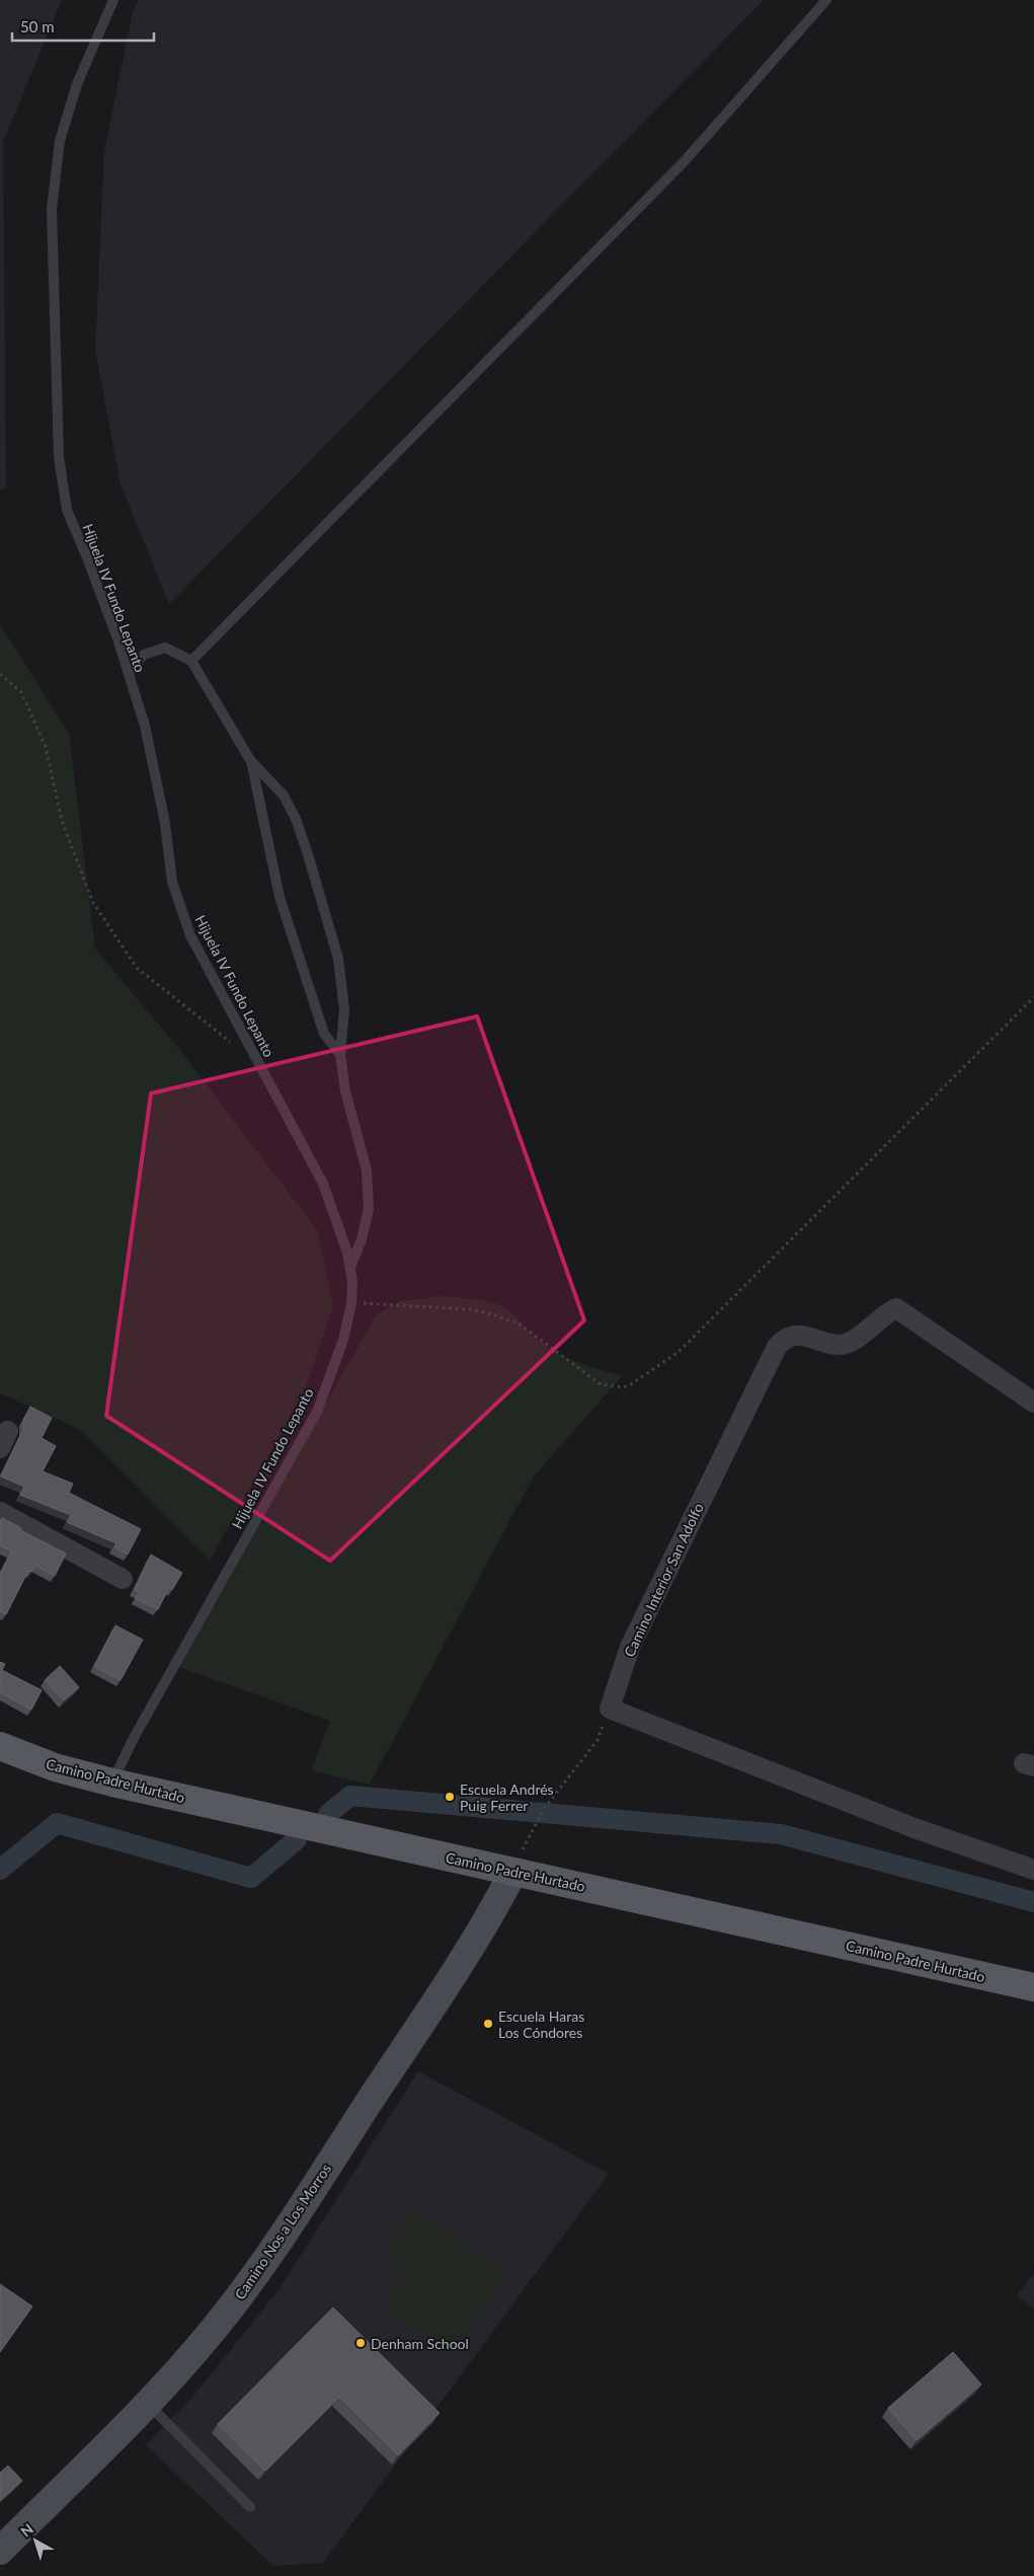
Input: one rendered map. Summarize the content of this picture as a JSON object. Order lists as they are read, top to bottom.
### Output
{
  "streets": {
    "main road": ["Camino Padre Hurtado", "Camino Nos a Los Morros"],
    "street": ["Camino Interior San Adolfo"],
    "lane": ["Hijuela IV Fundo Lepanto"]
  },
  "crossings": [
    ["Hijuela IV Fundo Lepanto", "Camino Padre Hurtado"],
    ["Camino Padre Hurtado", "Camino Nos a Los Morros"]
  ],
  "places": ["Escuela Andrés Puig Ferrer", "Escuela Haras Los Cóndores", "Denham School"],
  "scale_bar": "50 m",
  "north": "top left"
}
